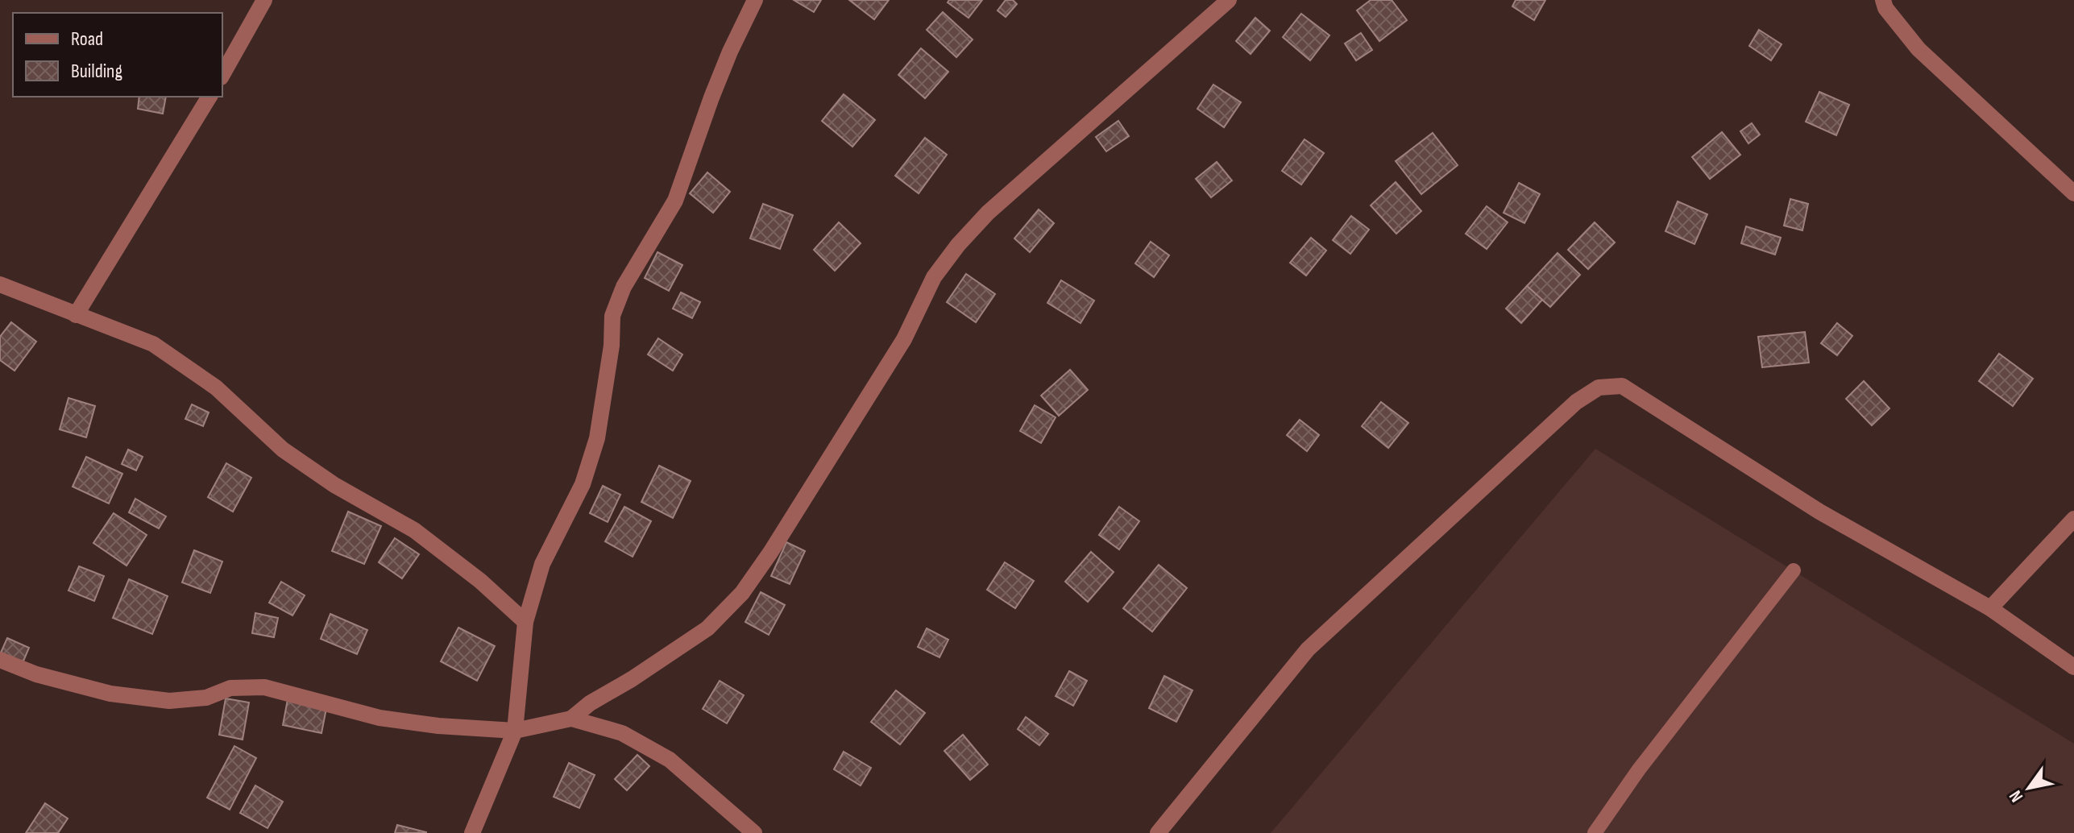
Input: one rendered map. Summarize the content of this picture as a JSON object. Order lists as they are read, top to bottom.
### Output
{
  "legend": ["Road", "Building"],
  "north": "bottom left"
}
